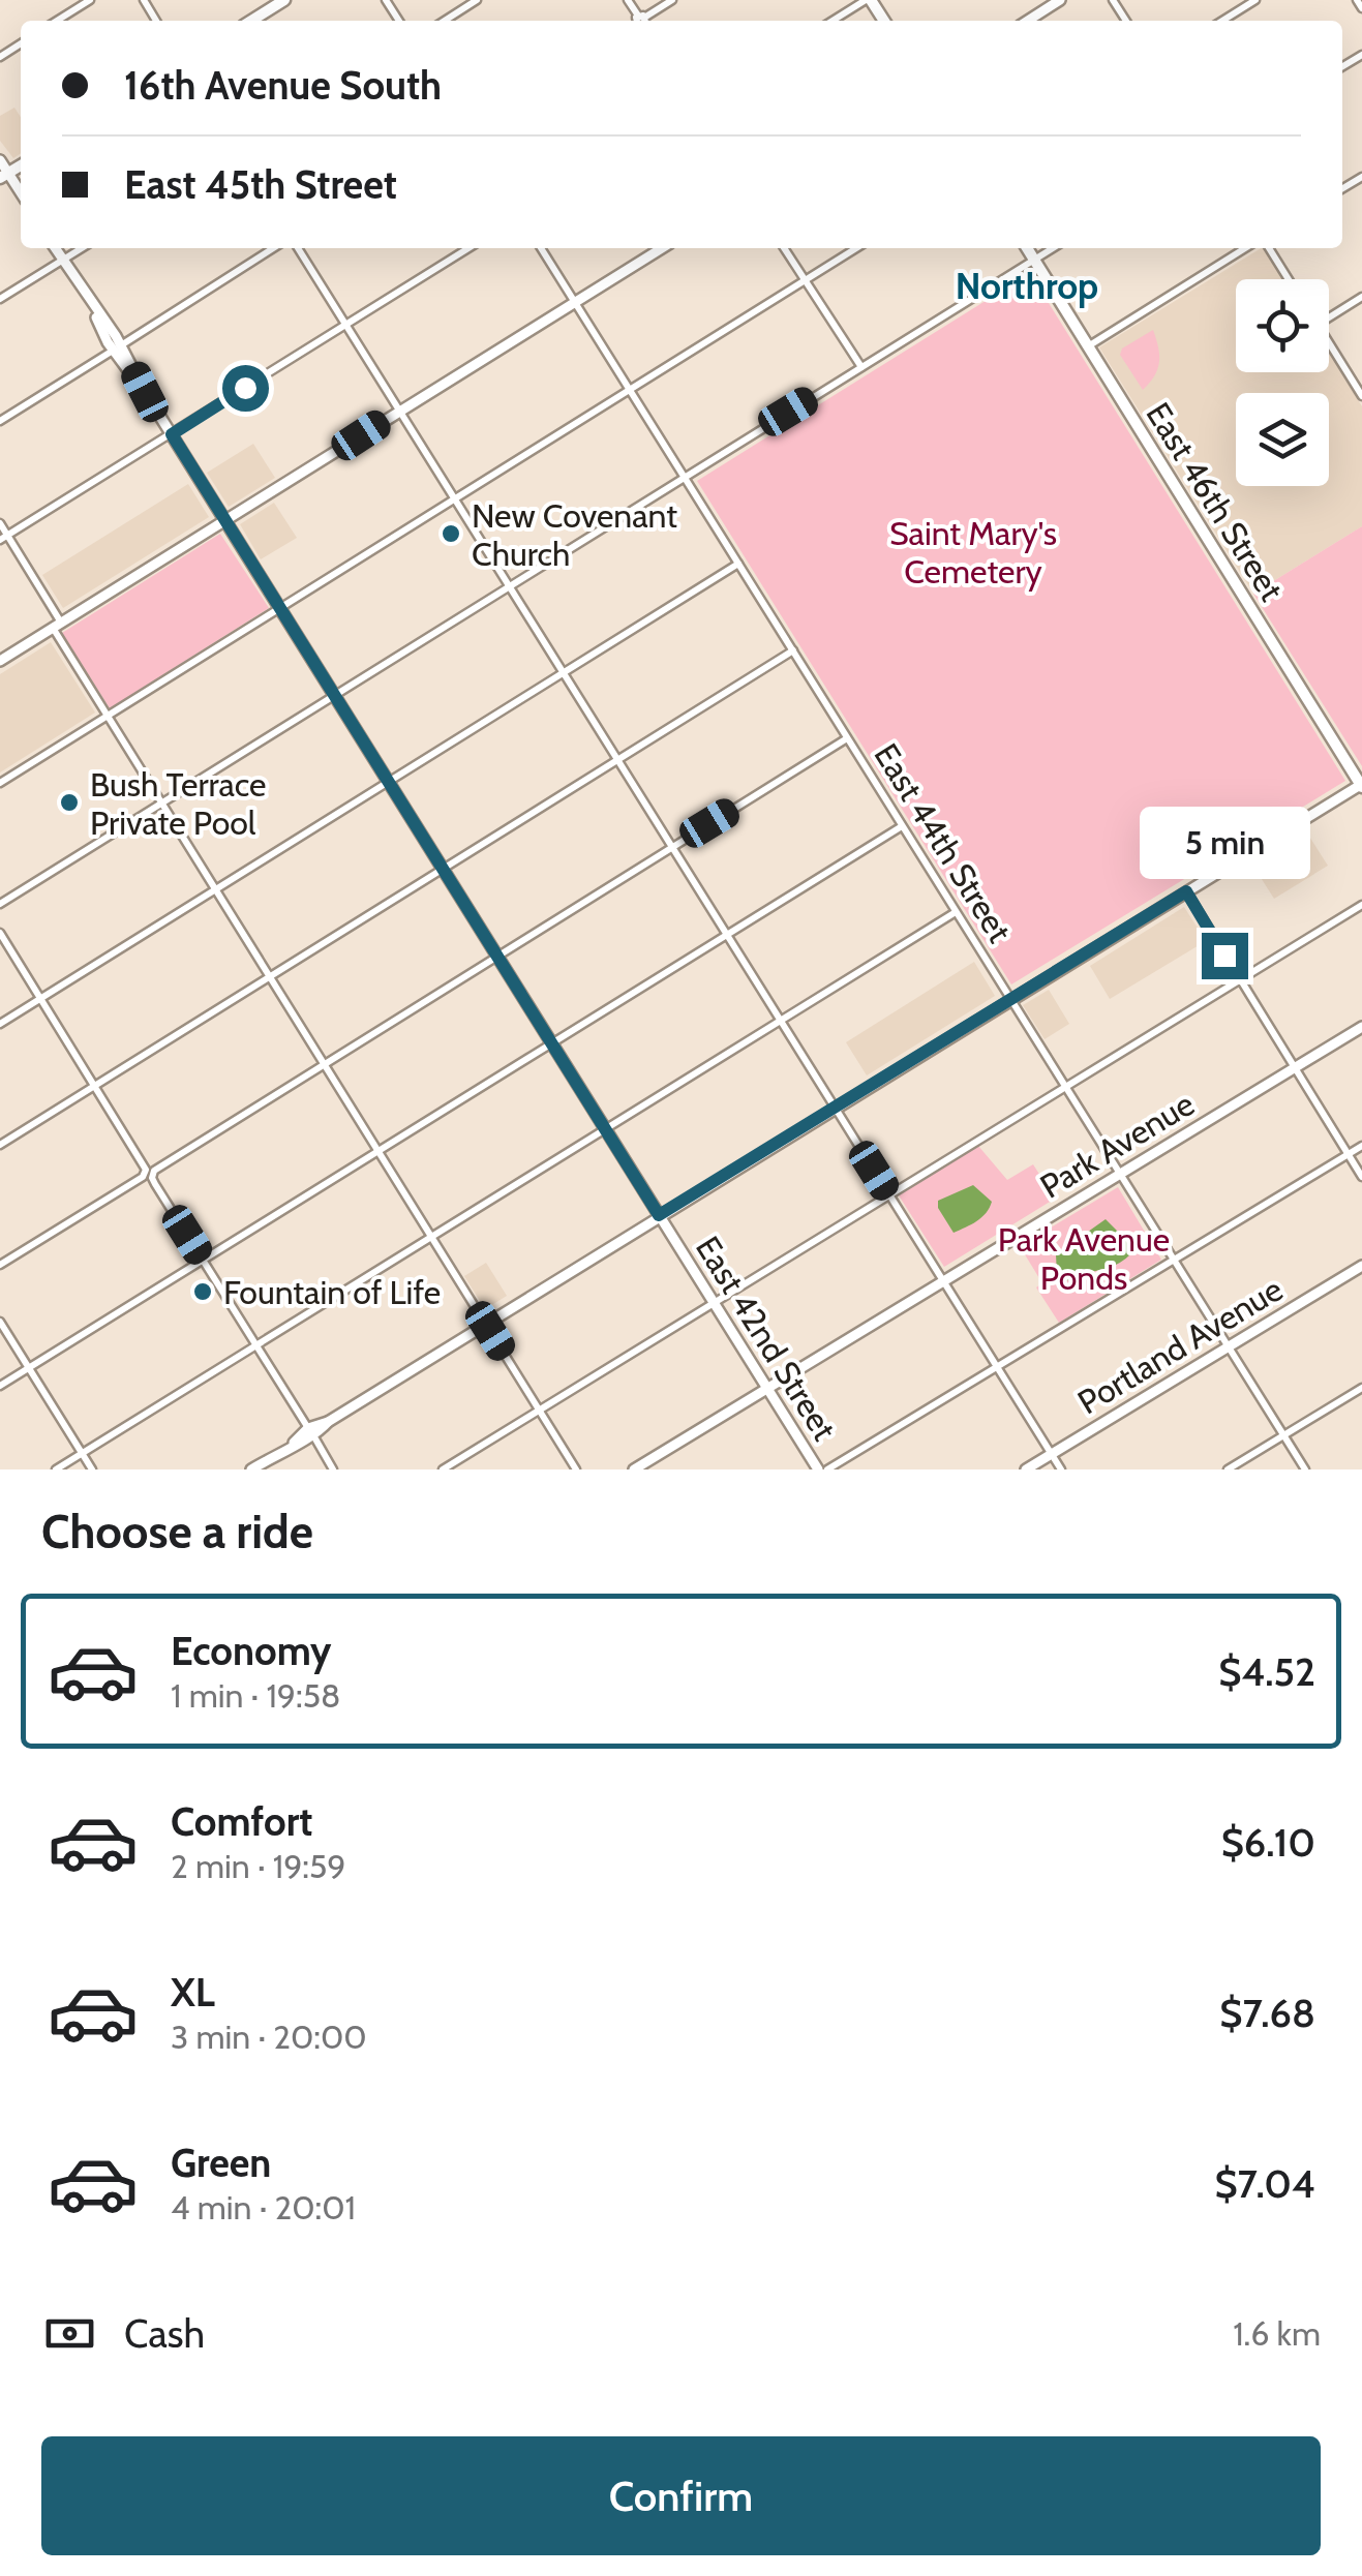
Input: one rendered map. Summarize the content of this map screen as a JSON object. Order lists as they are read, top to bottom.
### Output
{
  "streets": {
    "main road": ["East 46th Street"],
    "street": [
      "East 44th Street",
      "Park Avenue",
      "East 42nd Street",
      "Portland Avenue"
    ]
  },
  "crossings": [
    ["East 44th Street", "Park Avenue"],
    ["East 44th Street", "Portland Avenue"],
    ["Park Avenue", "East 42nd Street"]
  ],
  "districts": ["Northrop"],
  "parks": ["Saint Mary's Cemetery", "Park Avenue Ponds"],
  "places": ["New Covenant Church", "Bush Terrace Private Pool", "Fountain of Life"],
  "page": {
    "banner": ["16th Avenue South", "East 45th Street"],
    "bubble": "5 min",
    "heading": "Choose a ride",
    "list": [
      {
        "name": "Economy",
        "note": "1 min · 19:58",
        "value": "$4.52"
      },
      {
        "name": "Comfort",
        "note": "2 min · 19:59",
        "value": "$6.10"
      },
      {
        "name": "XL",
        "note": "3 min · 20:00",
        "value": "$7.68"
      },
      {
        "name": "Green",
        "note": "4 min · 20:01",
        "value": "$7.04"
      }
    ],
    "pay": ["Cash", "1.6 km"],
    "buttons": "Confirm"
  }
}
